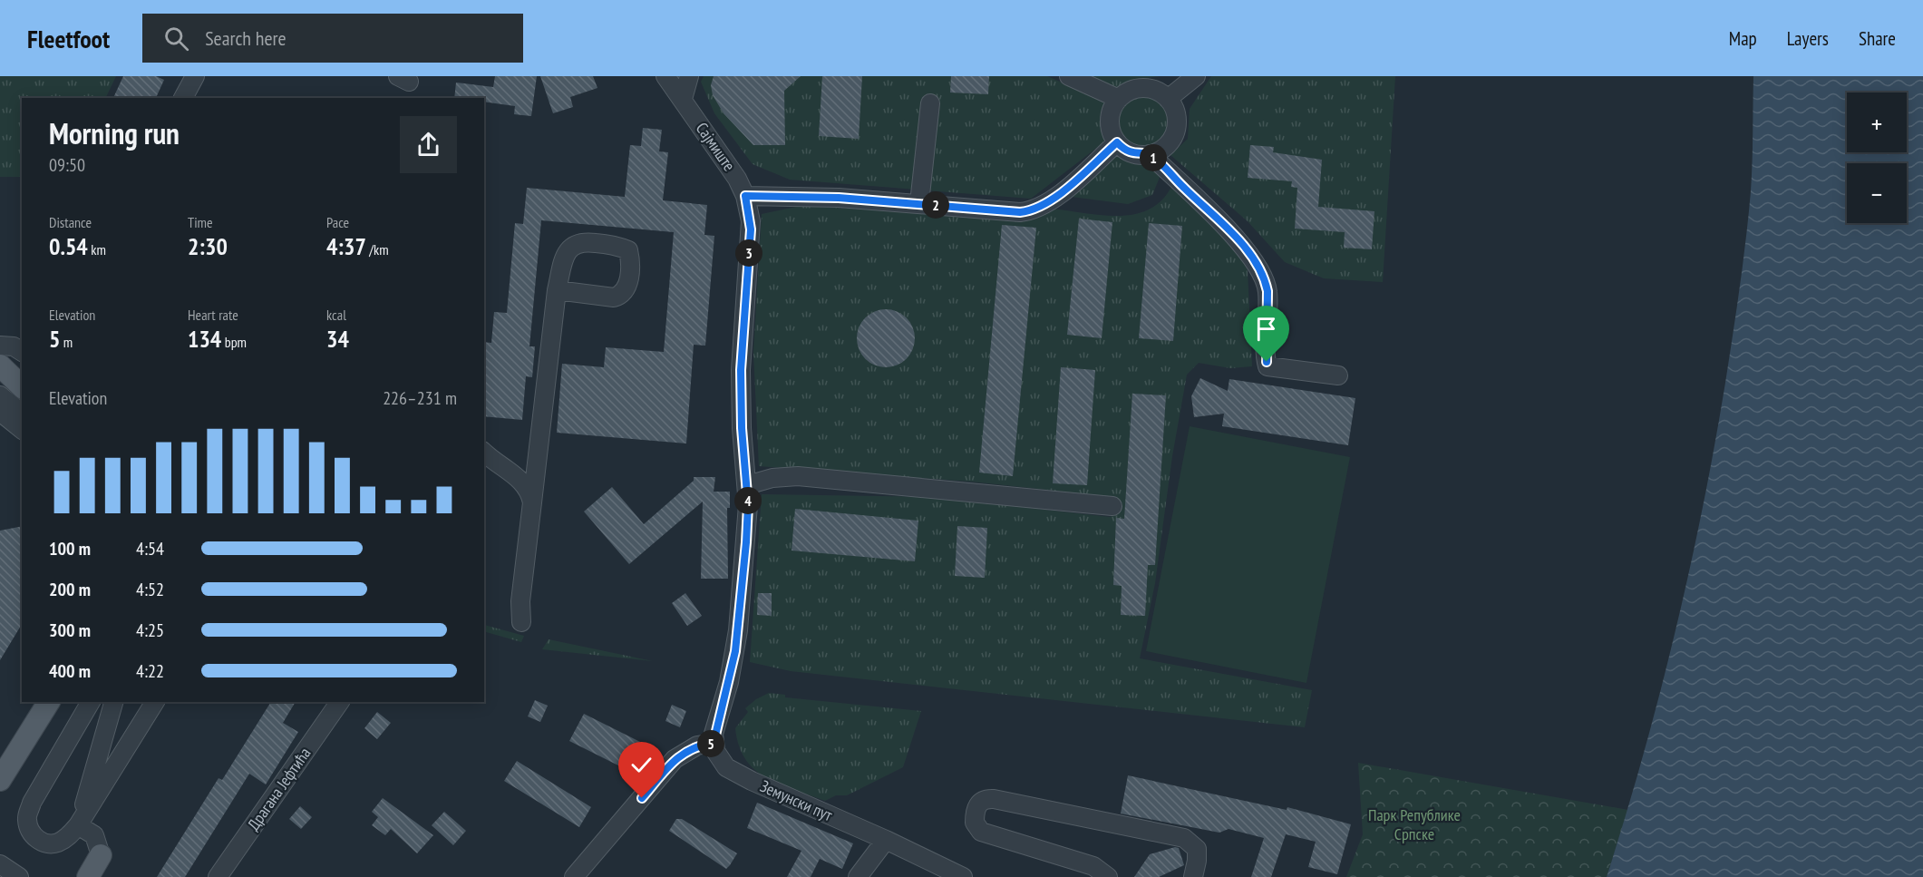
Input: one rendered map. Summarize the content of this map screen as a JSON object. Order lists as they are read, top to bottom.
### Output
{
  "streets": {
    "street": ["Сајмиште", "Драгана Јефтића", "Земунски пут"]
  },
  "crossings": [
    ["Сајмиште", "Земунски пут"]
  ],
  "parks": ["Парк Републике Српске"],
  "page": {
    "header": "Fleetfoot",
    "search": "Search here",
    "nav": ["Map", "Layers", "Share"],
    "map_buttons": ["+", "−"],
    "heading": ["Morning run", "09:50"],
    "pins": [
      "1",
      "2",
      "3",
      "4",
      "5"
    ],
    "stats": [
      ["Distance", "0.54 km"],
      ["Time", "2:30"],
      ["Pace", "4:37 /km"],
      ["Elevation", "5 m"],
      ["Heart rate", "134 bpm"],
      ["kcal", "34"]
    ],
    "chart": ["Elevation", "226–231 m"],
    "list": [
      {
        "name": "100 m",
        "note": "4:54"
      },
      {
        "name": "200 m",
        "note": "4:52"
      },
      {
        "name": "300 m",
        "note": "4:25"
      },
      {
        "name": "400 m",
        "note": "4:22"
      }
    ]
  }
}
